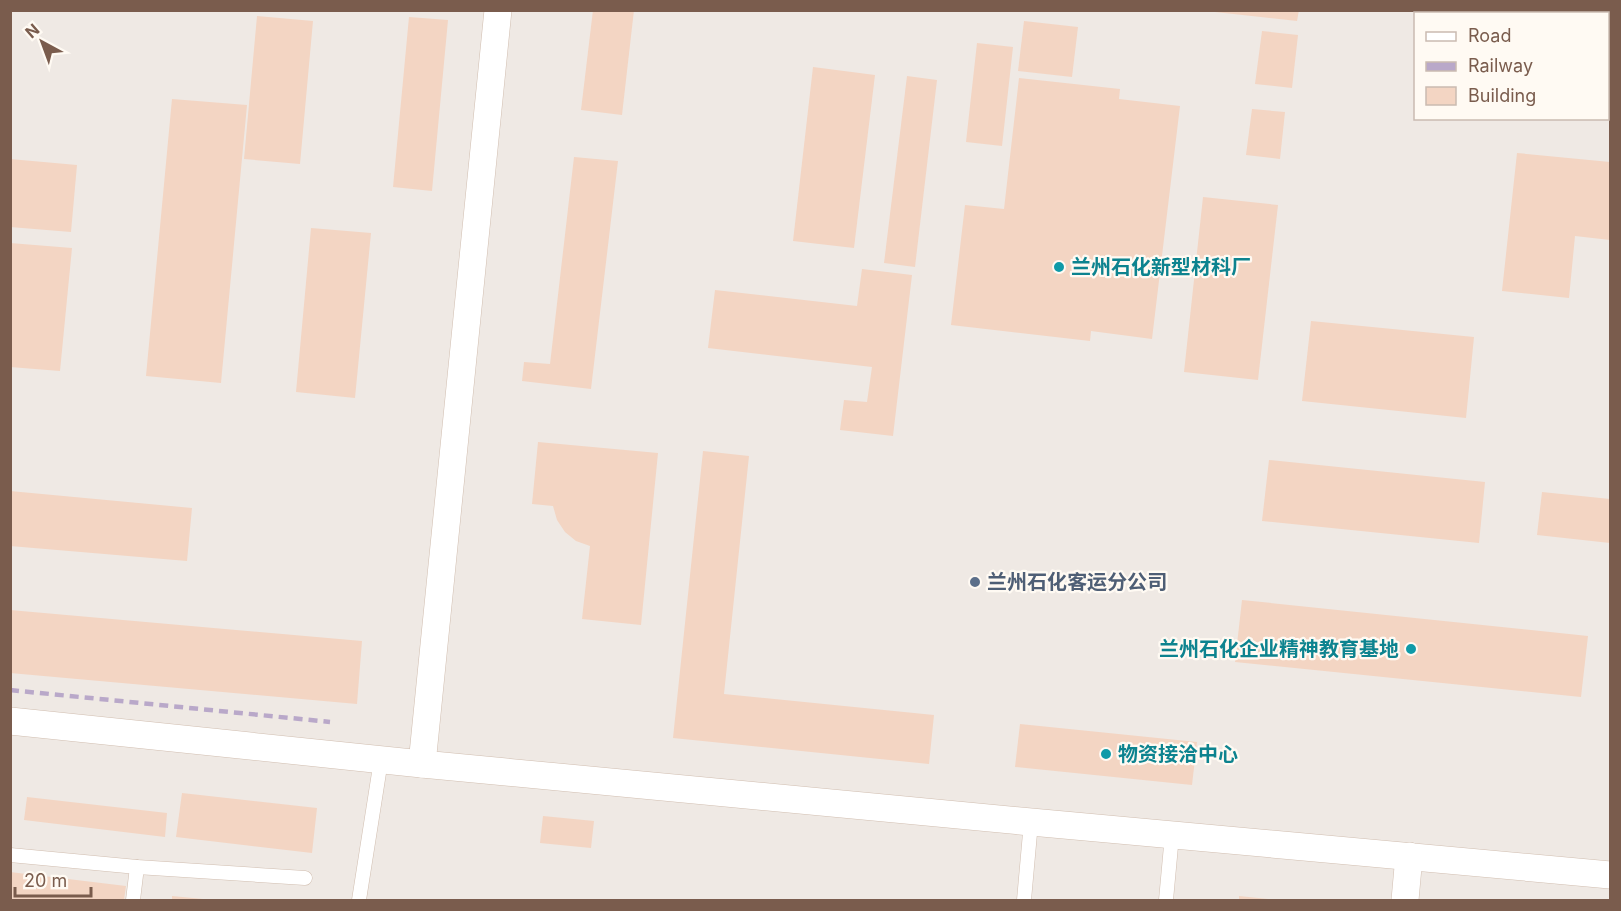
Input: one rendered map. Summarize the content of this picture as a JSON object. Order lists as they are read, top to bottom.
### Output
{
  "places": [
    "兰州石化新型材科厂",
    "兰州石化客运分公司",
    "兰州石化企业精神教育基地",
    "物资接洽中心"
  ],
  "legend": ["Road", "Railway", "Building"],
  "scale_bar": "20 m",
  "north": "top left"
}
